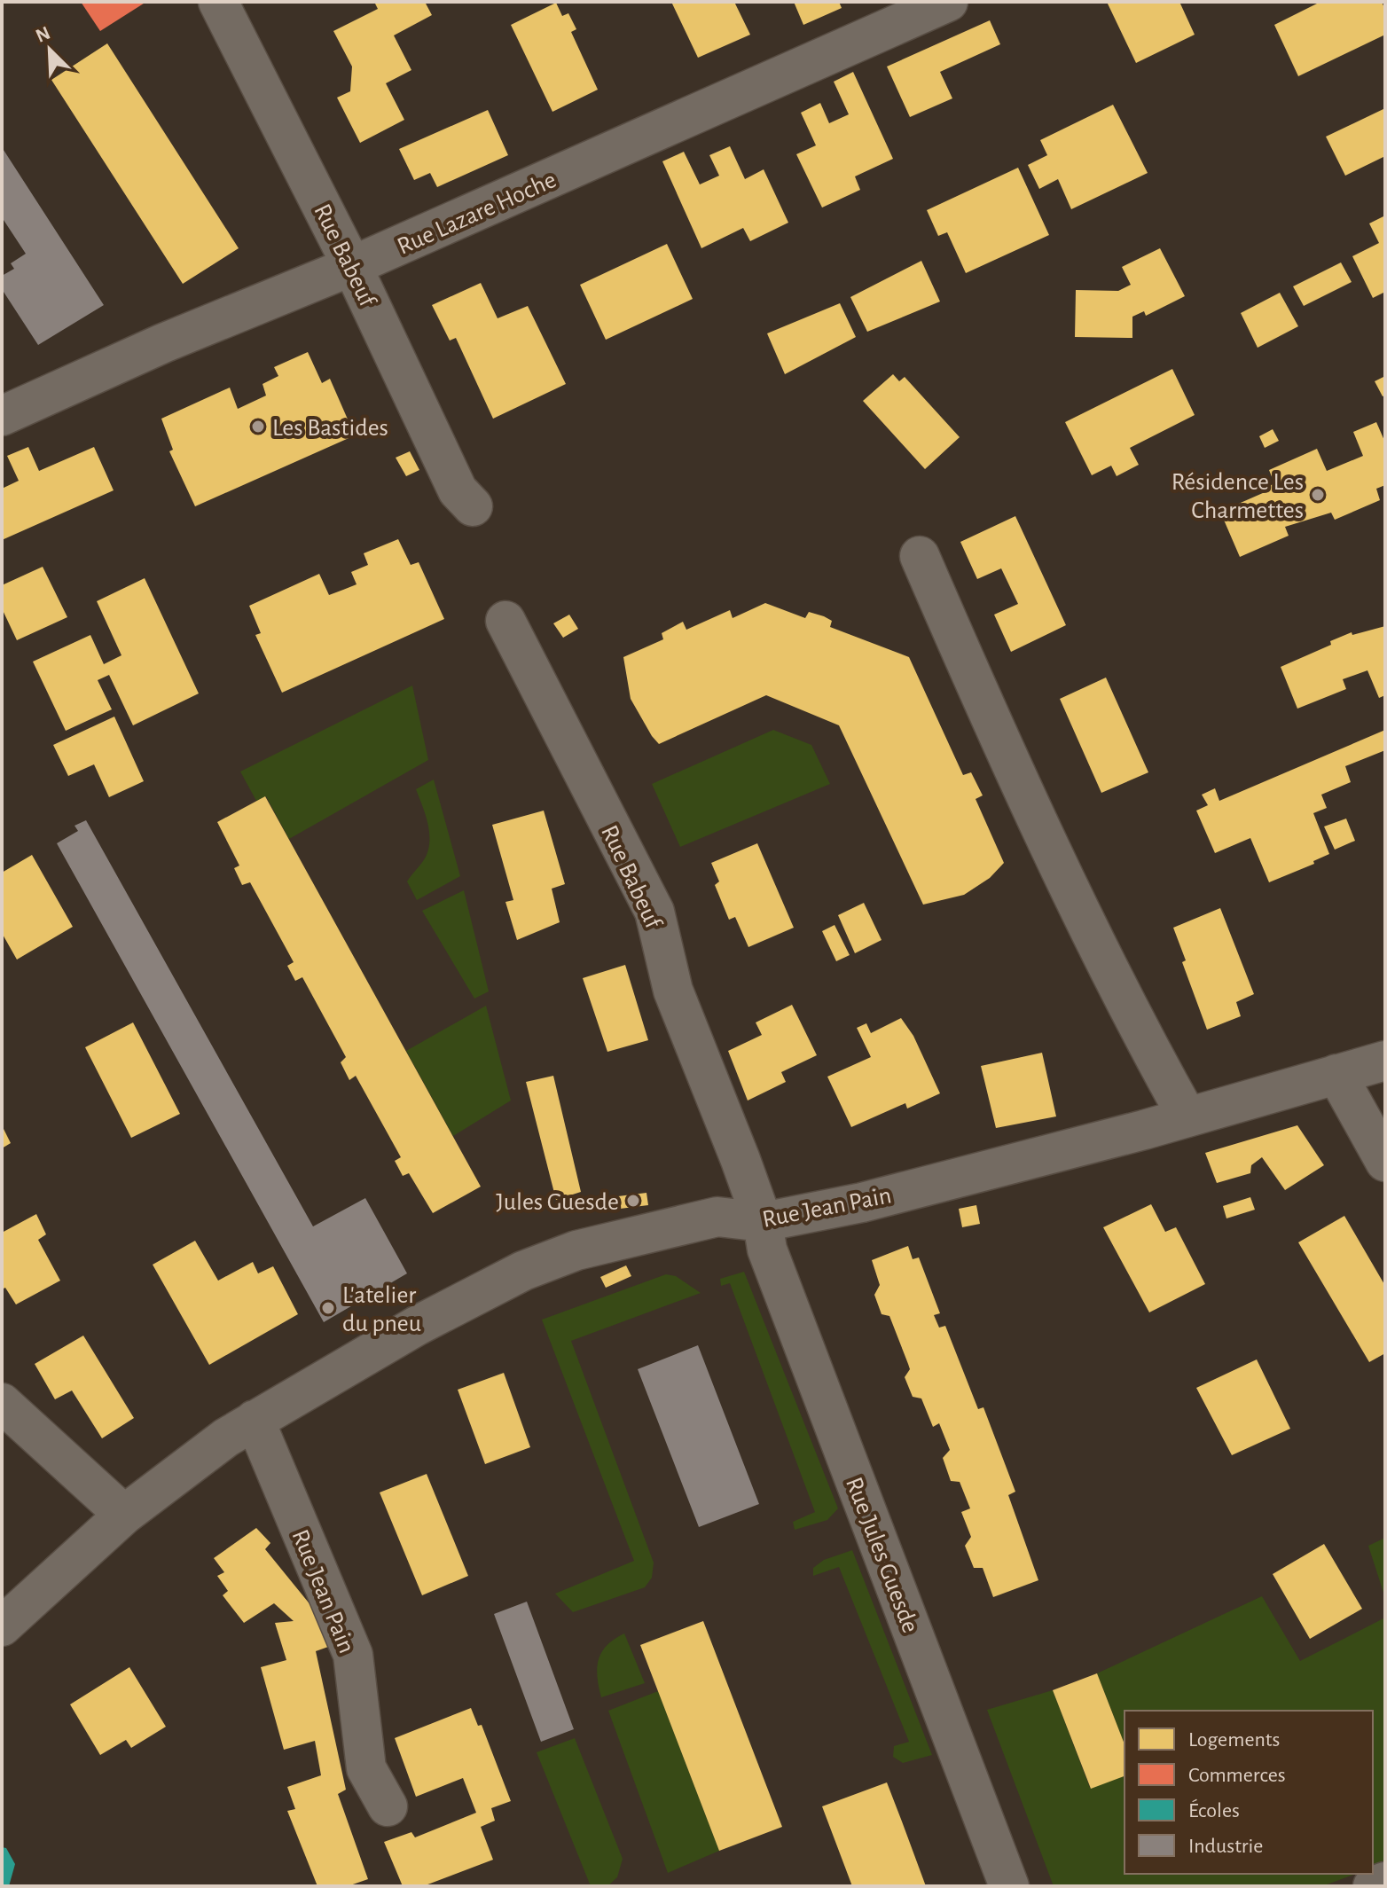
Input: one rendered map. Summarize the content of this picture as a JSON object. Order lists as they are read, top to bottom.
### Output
{
  "streets": {
    "street": [
      "Rue Lazare Hoche",
      "Rue Babeuf",
      "Rue Jean Pain",
      "Rue Jules Guesde"
    ]
  },
  "crossings": [
    ["Rue Lazare Hoche", "Rue Babeuf"],
    ["Rue Babeuf", "Rue Jean Pain"],
    ["Rue Babeuf", "Rue Jules Guesde"],
    ["Rue Jean Pain", "Rue Jules Guesde"]
  ],
  "places": [
    "Les Bastides",
    "Résidence Les Charmettes",
    "Jules Guesde",
    "L'atelier du pneu"
  ],
  "legend": [
    "Logements",
    "Commerces",
    "Écoles",
    "Industrie"
  ],
  "north": "top left"
}
